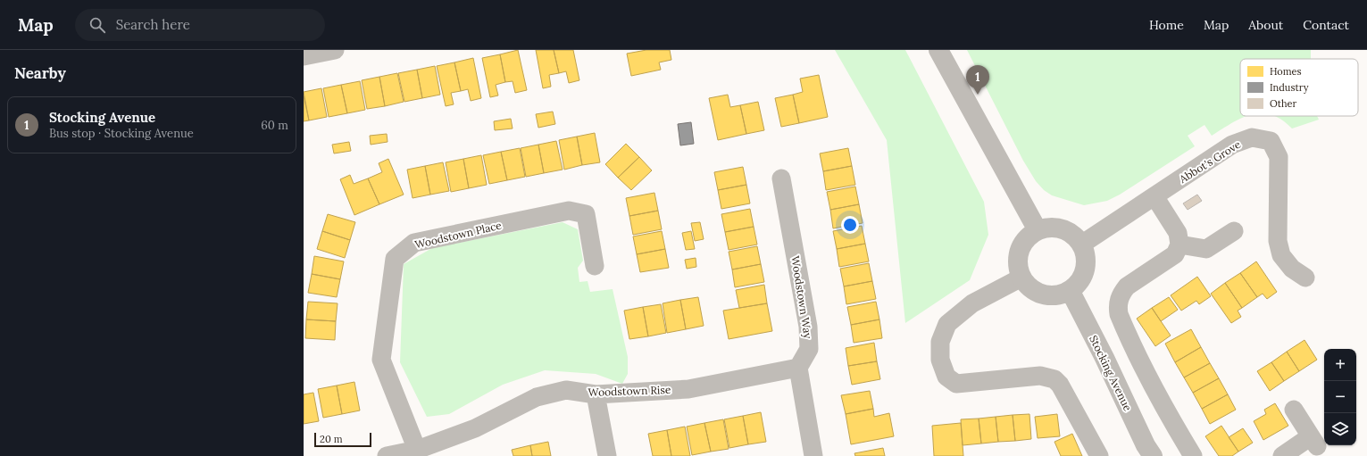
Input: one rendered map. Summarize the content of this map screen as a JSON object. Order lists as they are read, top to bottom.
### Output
{
  "streets": {
    "street": [
      "Abbot's Grove",
      "Woodstown Place",
      "Woodstown Way",
      "Stocking Avenue",
      "Woodstown Rise"
    ]
  },
  "crossings": [
    ["Abbot's Grove", "Stocking Avenue"],
    ["Woodstown Place", "Woodstown Rise"],
    ["Woodstown Way", "Woodstown Rise"]
  ],
  "legend": ["Homes", "Industry", "Other"],
  "scale_bar": "20 m",
  "page": {
    "header": "Map",
    "search": "Search here",
    "nav": [
      "Home",
      "Map",
      "About",
      "Contact"
    ],
    "heading": "Nearby",
    "pins": "1",
    "list": [
      {
        "mark": "1",
        "name": "Stocking Avenue",
        "note": "Bus stop · Stocking Avenue",
        "value": "60 m"
      }
    ],
    "map_buttons": ["+", "−"],
    "scale": "20 m"
  }
}
